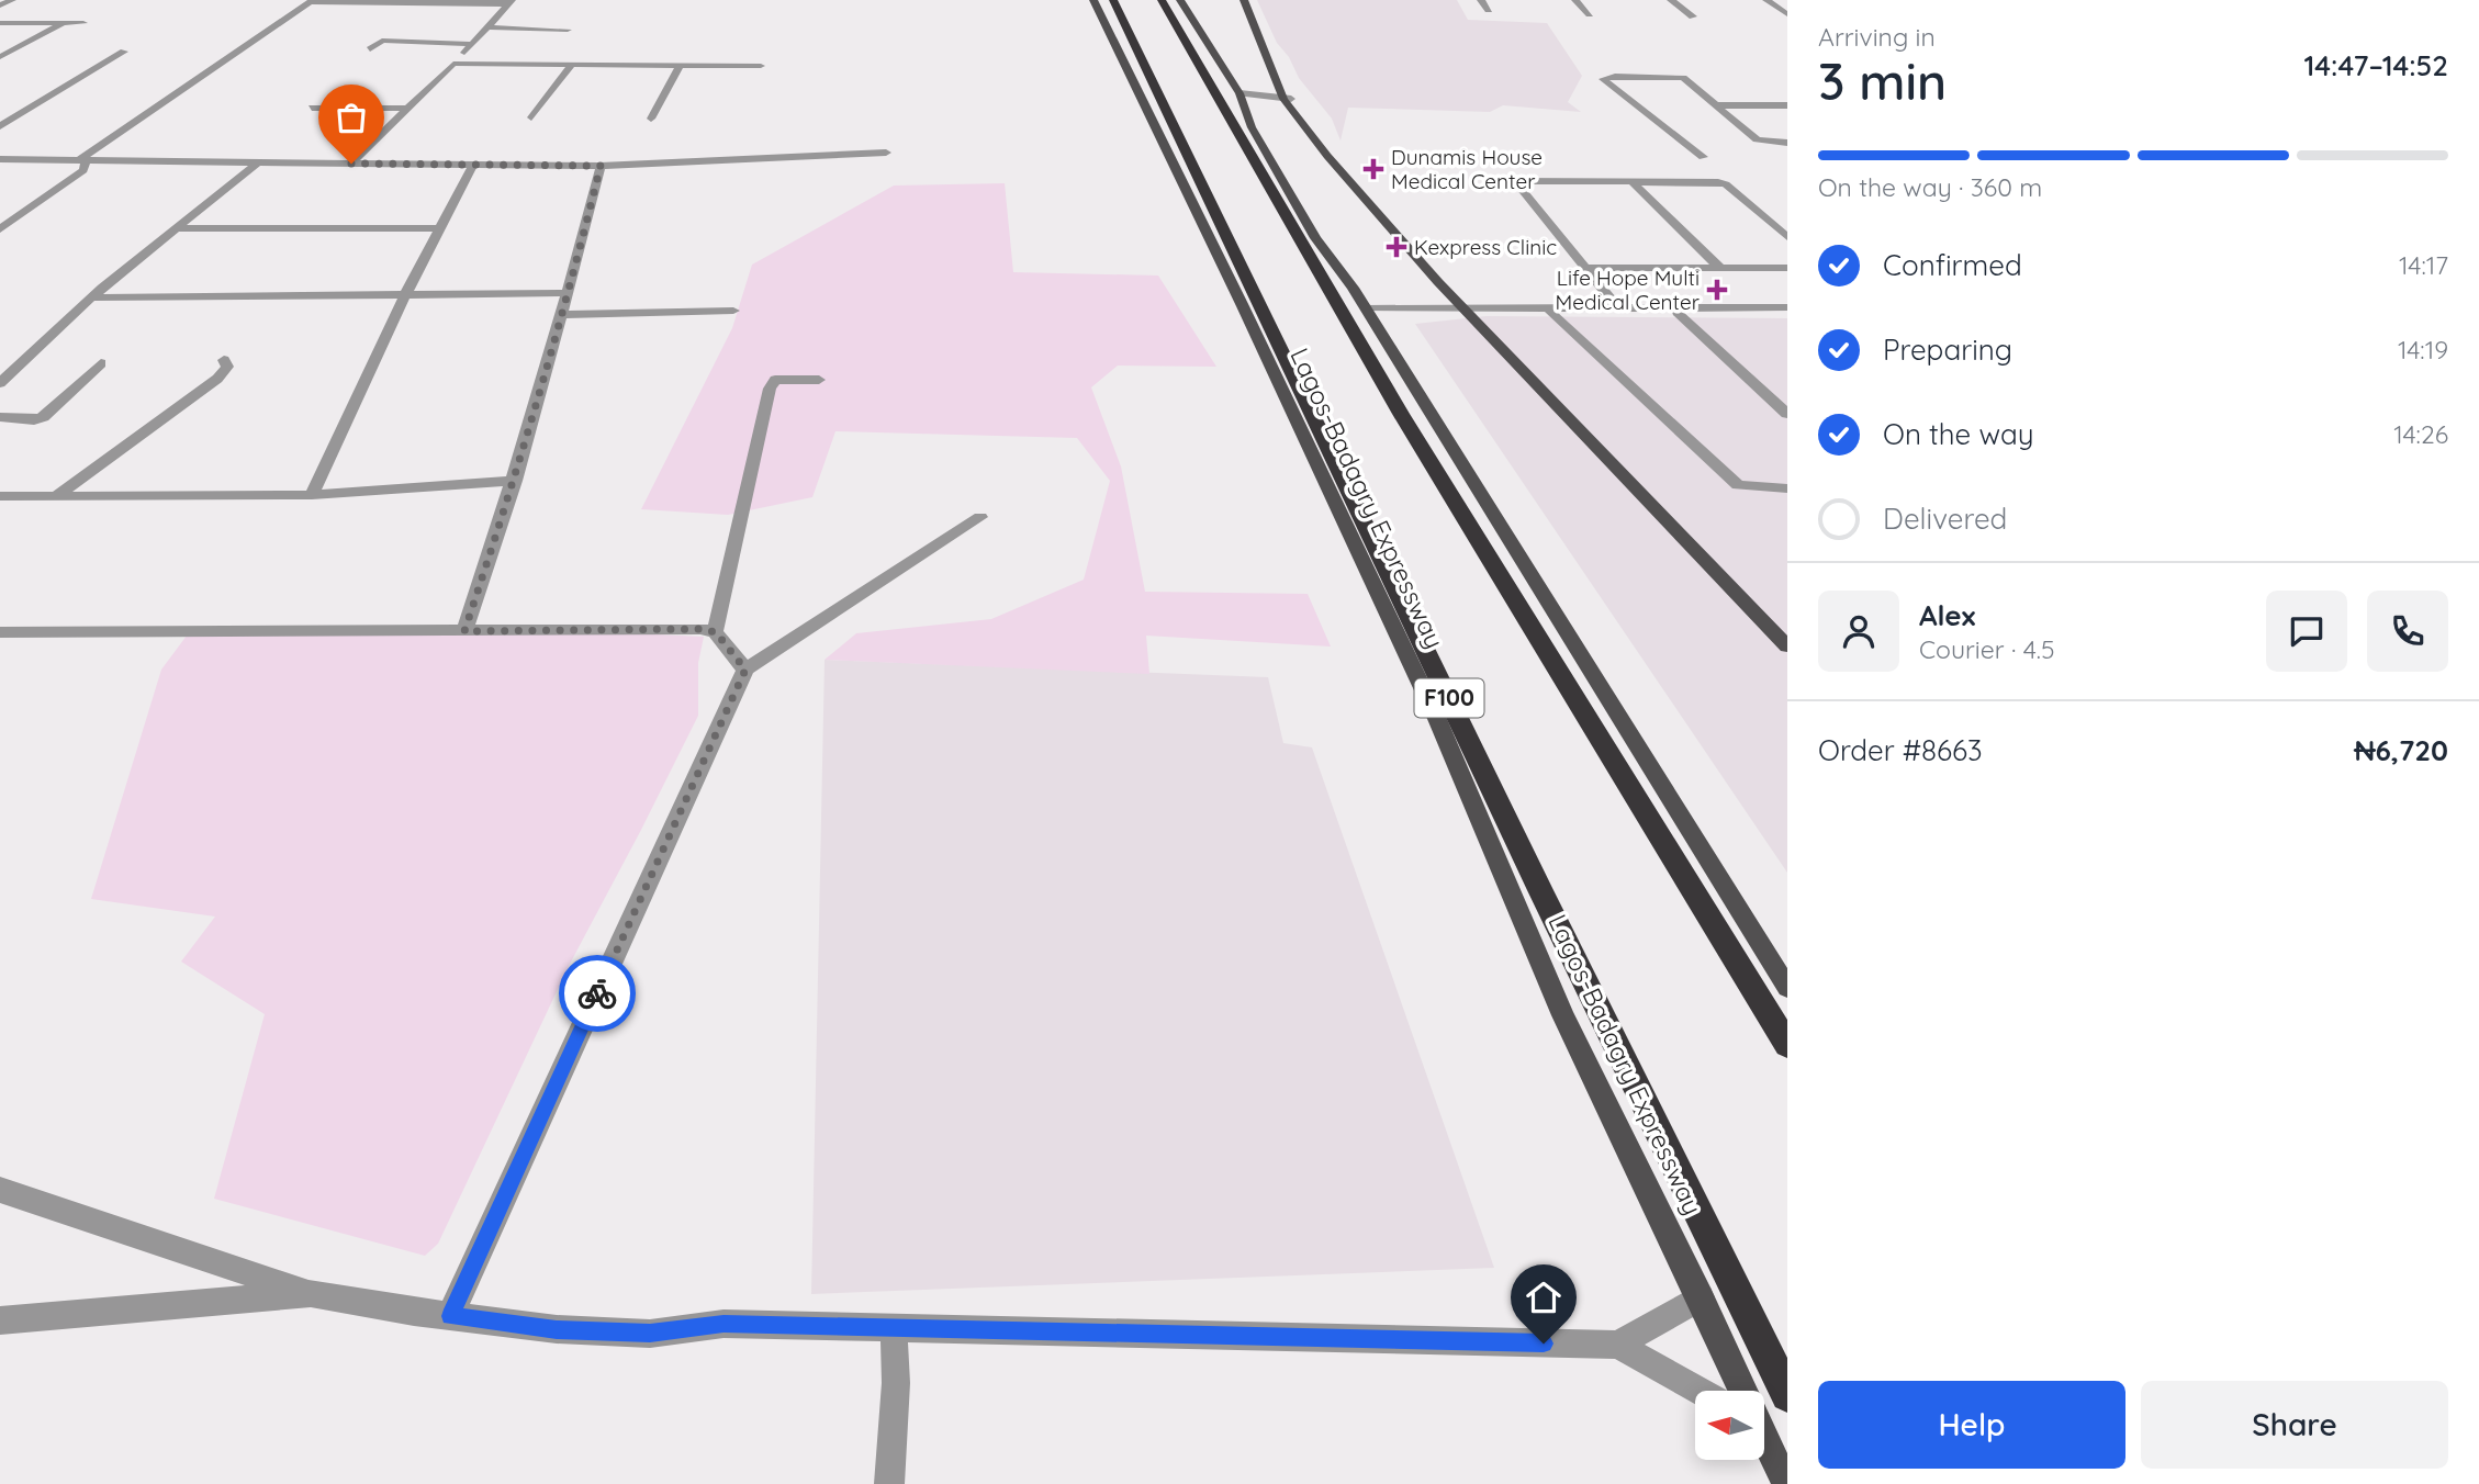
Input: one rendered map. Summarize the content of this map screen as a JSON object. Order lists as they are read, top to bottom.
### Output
{
  "streets": {
    "highway": ["Lagos-Badagry Expressway", "F100"]
  },
  "places": {
    "health": ["Dunamis House Medical Center", "Kexpress Clinic", "Life Hope Multi Medical Center"]
  },
  "north": "left",
  "page": {
    "heading": ["3 min", "Arriving in", "14:47–14:52"],
    "panel": [
      "Alex",
      "Courier · 4.5",
      "Order #8663",
      "₦6,720"
    ],
    "bar": "On the way · 360 m",
    "list": [
      ["Confirmed", "14:17"],
      ["Preparing", "14:19"],
      ["On the way", "14:26"],
      "Delivered"
    ],
    "buttons": ["Help", "Share"]
  }
}
